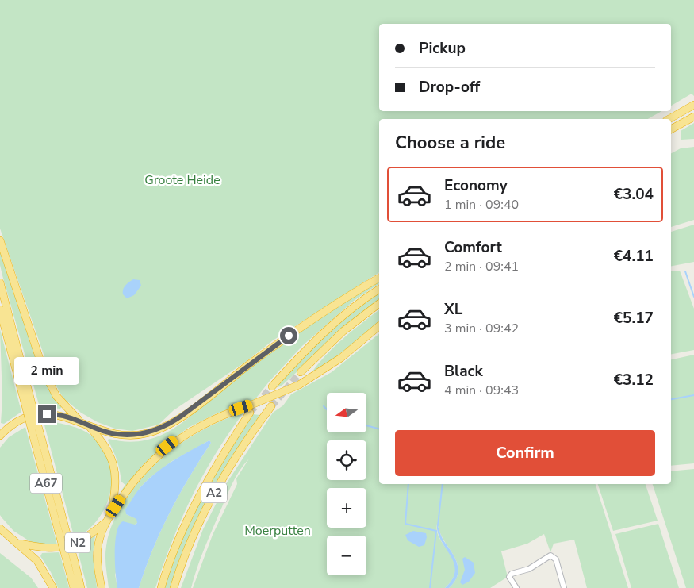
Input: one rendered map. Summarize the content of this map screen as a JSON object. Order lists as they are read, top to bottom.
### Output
{
  "streets": {
    "highway": ["A67", "A2", "N2"]
  },
  "parks": ["Groote Heide", "Moerputten"],
  "north": "left",
  "page": {
    "banner": ["Pickup", "Drop-off"],
    "heading": "Choose a ride",
    "list": [
      {
        "name": "Economy",
        "note": "1 min · 09:40",
        "value": "€3.04"
      },
      {
        "name": "Comfort",
        "note": "2 min · 09:41",
        "value": "€4.11"
      },
      {
        "name": "XL",
        "note": "3 min · 09:42",
        "value": "€5.17"
      },
      {
        "name": "Black",
        "note": "4 min · 09:43",
        "value": "€3.12"
      }
    ],
    "bubble": "2 min",
    "map_buttons": ["+", "−"],
    "buttons": "Confirm"
  }
}
